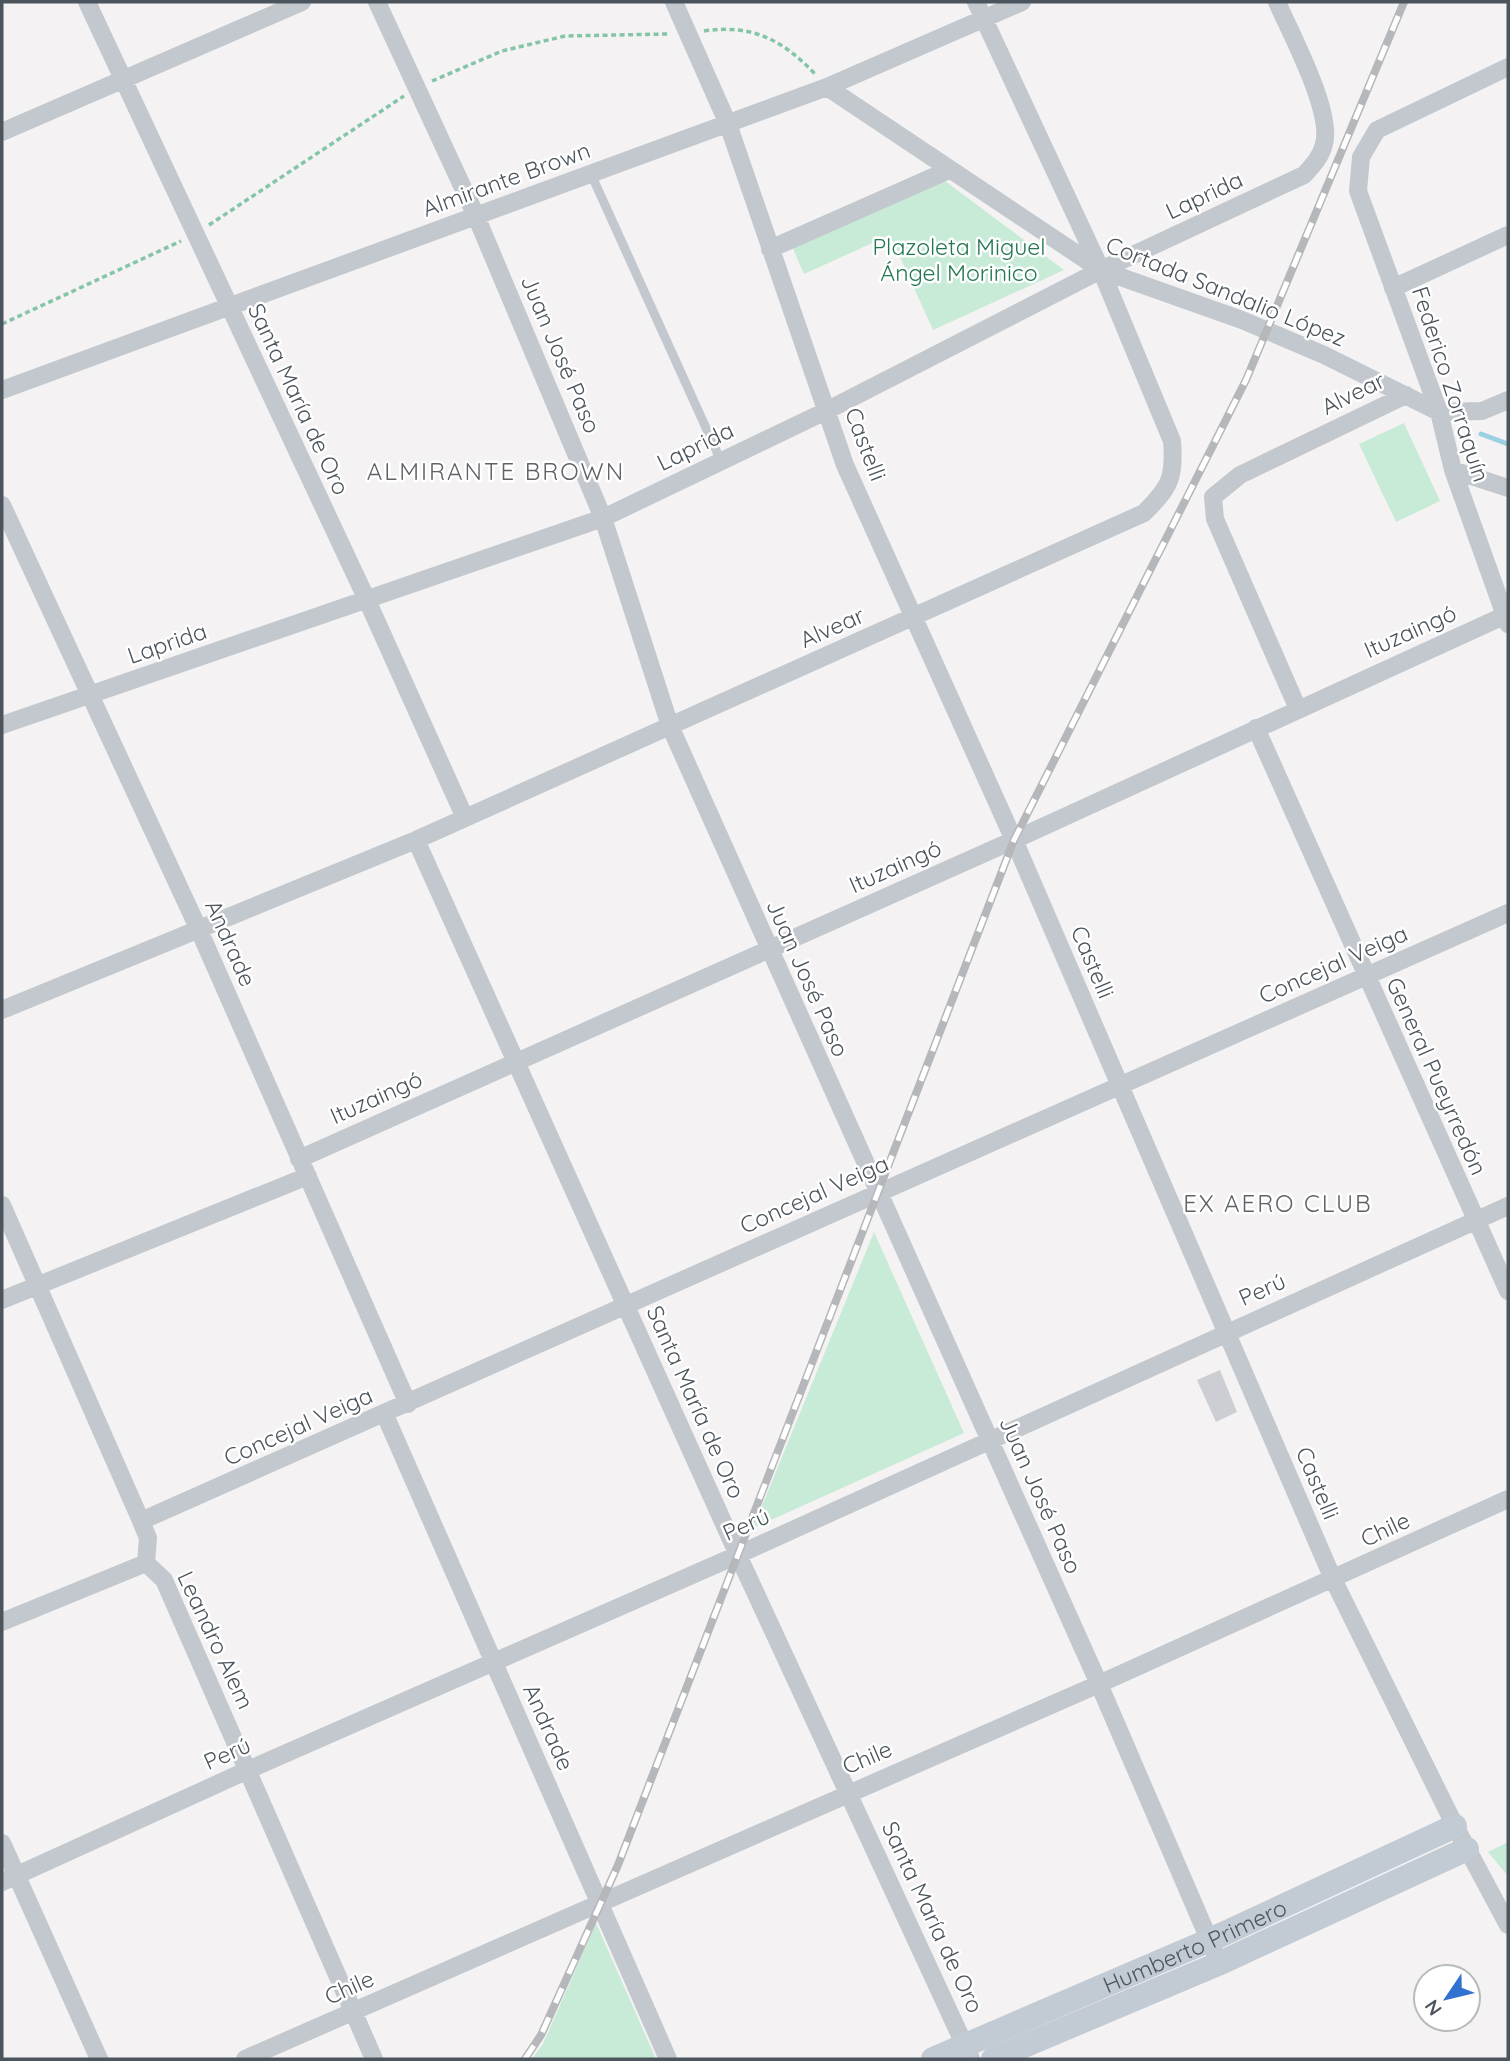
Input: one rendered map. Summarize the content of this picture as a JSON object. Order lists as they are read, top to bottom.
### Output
{
  "streets": {
    "street": [
      "Almirante Brown",
      "Laprida",
      "Cortada Sandalio López",
      "Juan José Paso",
      "Federico Zorraquín",
      "Alvear",
      "Santa María de Oro",
      "Castelli",
      "Ituzaingó",
      "Andrade",
      "Concejal Veiga",
      "General Pueyrredón",
      "Perú",
      "Chile",
      "Leandro Alem",
      "Humberto Primero"
    ]
  },
  "crossings": [
    ["Almirante Brown", "Cortada Sandalio López"],
    ["Almirante Brown", "Juan José Paso"],
    ["Almirante Brown", "Santa María de Oro"],
    ["Almirante Brown", "Castelli"],
    ["Laprida", "Cortada Sandalio López"],
    ["Laprida", "Juan José Paso"],
    ["Laprida", "Alvear"],
    ["Laprida", "Santa María de Oro"],
    ["Laprida", "Castelli"],
    ["Laprida", "Andrade"],
    ["Cortada Sandalio López", "Federico Zorraquín"],
    ["Cortada Sandalio López", "Alvear"],
    ["Juan José Paso", "Alvear"],
    ["Juan José Paso", "Ituzaingó"],
    ["Juan José Paso", "Concejal Veiga"],
    ["Juan José Paso", "Perú"],
    ["Juan José Paso", "Chile"],
    ["Juan José Paso", "Humberto Primero"],
    ["Federico Zorraquín", "Ituzaingó"],
    ["Alvear", "Santa María de Oro"],
    ["Alvear", "Castelli"],
    ["Alvear", "Ituzaingó"],
    ["Alvear", "Andrade"],
    ["Santa María de Oro", "Ituzaingó"],
    ["Santa María de Oro", "Concejal Veiga"],
    ["Santa María de Oro", "Perú"],
    ["Santa María de Oro", "Chile"],
    ["Santa María de Oro", "Humberto Primero"],
    ["Castelli", "Ituzaingó"],
    ["Castelli", "Concejal Veiga"],
    ["Castelli", "Perú"],
    ["Castelli", "Chile"],
    ["Castelli", "Humberto Primero"],
    ["Ituzaingó", "Andrade"],
    ["Ituzaingó", "General Pueyrredón"],
    ["Andrade", "Concejal Veiga"],
    ["Andrade", "Perú"],
    ["Andrade", "Chile"],
    ["Concejal Veiga", "General Pueyrredón"],
    ["Concejal Veiga", "Leandro Alem"],
    ["General Pueyrredón", "Perú"],
    ["Perú", "Leandro Alem"],
    ["Chile", "Leandro Alem"]
  ],
  "districts": ["ALMIRANTE BROWN", "EX AERO CLUB"],
  "parks": ["Plazoleta Miguel Ángel Morinico"],
  "north": "bottom left"
}
